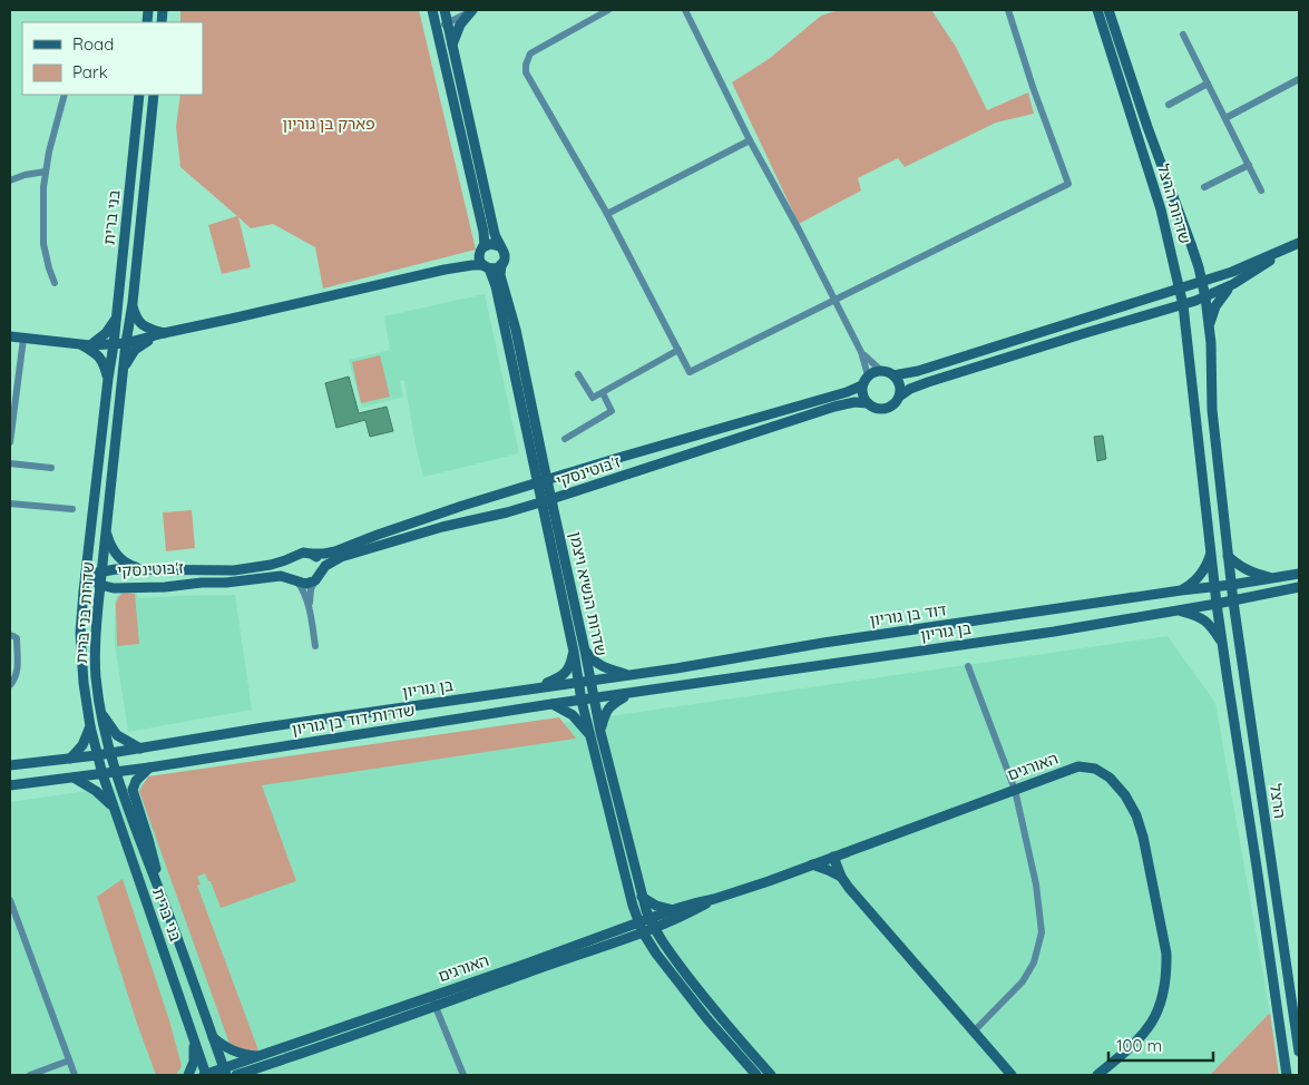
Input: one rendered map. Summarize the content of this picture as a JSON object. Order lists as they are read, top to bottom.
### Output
{
  "streets": {
    "main road": [
      "שדרות הרצל",
      "בני ברית",
      "ז'בוטינסקי",
      "שדרות הנשיא ויצמן",
      "שדרות בני ברית",
      "דוד בן גוריון",
      "בן גוריון",
      "שדרות דוד בן גוריון",
      "האורגים",
      "הרצל"
    ]
  },
  "crossings": [
    ["בני ברית", "שדרות בני ברית"],
    ["ז'בוטינסקי", "שדרות הנשיא ויצמן"],
    ["ז'בוטינסקי", "שדרות בני ברית"],
    ["שדרות הנשיא ויצמן", "דוד בן גוריון"],
    ["שדרות הנשיא ויצמן", "בן גוריון"],
    ["שדרות הנשיא ויצמן", "שדרות דוד בן גוריון"],
    ["שדרות הנשיא ויצמן", "האורגים"],
    ["שדרות בני ברית", "שדרות דוד בן גוריון"],
    ["שדרות בני ברית", "האורגים"],
    ["דוד בן גוריון", "הרצל"],
    ["בן גוריון", "שדרות דוד בן גוריון"],
    ["בן גוריון", "הרצל"]
  ],
  "parks": ["פארק בן גוריון"],
  "legend": ["Road", "Park"],
  "scale_bar": "100 m"
}
